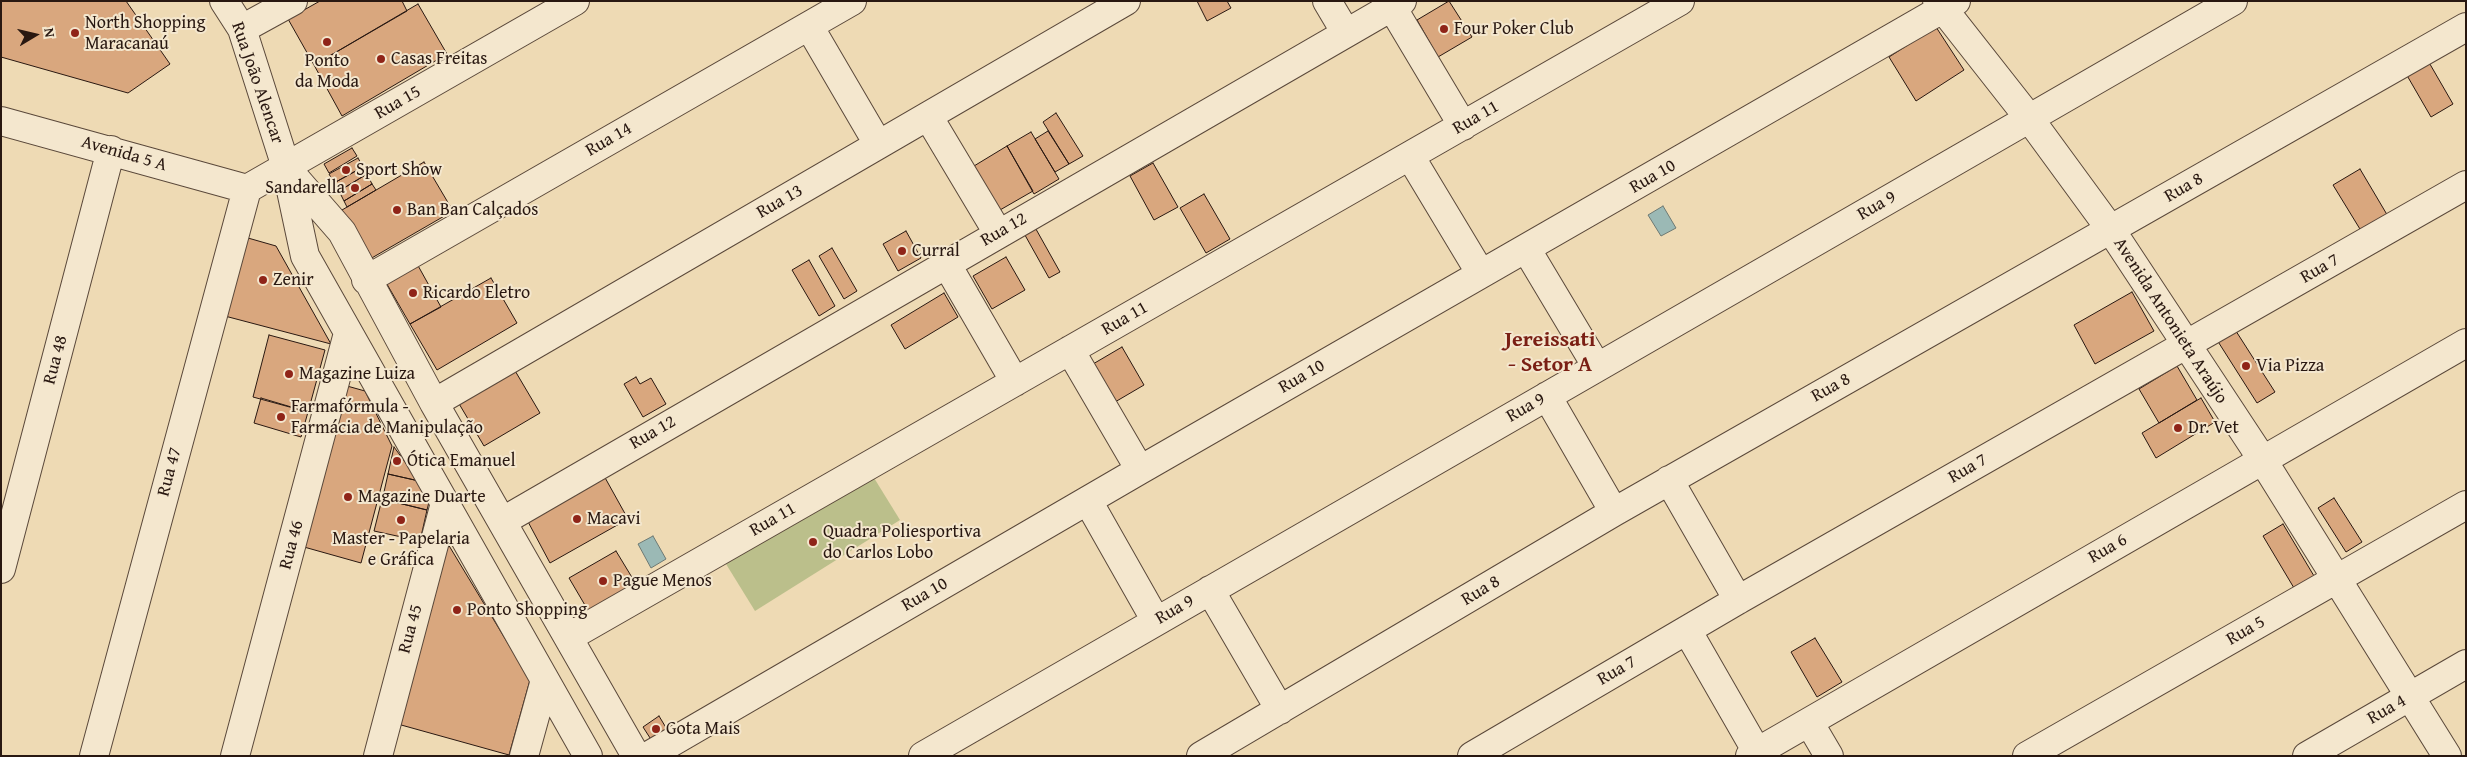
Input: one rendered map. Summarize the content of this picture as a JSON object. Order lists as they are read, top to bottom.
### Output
{
  "streets": {
    "street": [
      "Rua João Alencar",
      "Rua 15",
      "Rua 11",
      "Rua 14",
      "Avenida 5 A",
      "Rua 10",
      "Rua 8",
      "Rua 13",
      "Rua 9",
      "Rua 12",
      "Rua 7",
      "Avenida Antonieta Araújo",
      "Rua 48",
      "Rua 47",
      "Rua 46",
      "Rua 6",
      "Rua 45",
      "Rua 5",
      "Rua 4"
    ]
  },
  "crossings": [
    ["Rua João Alencar", "Rua 15"],
    ["Rua João Alencar", "Rua 46"],
    ["Rua João Alencar", "Rua 45"],
    ["Rua 15", "Avenida 5 A"],
    ["Rua 15", "Rua 47"],
    ["Avenida 5 A", "Rua 48"],
    ["Avenida 5 A", "Rua 47"],
    ["Rua 10", "Avenida Antonieta Araújo"],
    ["Rua 8", "Avenida Antonieta Araújo"],
    ["Rua 9", "Avenida Antonieta Araújo"],
    ["Rua 7", "Avenida Antonieta Araújo"],
    ["Avenida Antonieta Araújo", "Rua 6"],
    ["Avenida Antonieta Araújo", "Rua 5"],
    ["Avenida Antonieta Araújo", "Rua 4"]
  ],
  "districts": ["Jereissati - Setor A"],
  "places": [
    "Four Poker Club",
    "North Shopping Maracanaú",
    "Ponto da Moda",
    "Casas Freitas",
    "Sport Show",
    "Sandarella",
    "Ban Ban Calçados",
    "Curral",
    "Zenir",
    "Ricardo Eletro",
    "Via Pizza",
    "Magazine Luiza",
    "Farmafórmula - Farmácia de Manipulação",
    "Dr. Vet",
    "Ótica Emanuel",
    "Magazine Duarte",
    "Macavi",
    "Master - Papelaria e Gráfica",
    "Quadra Poliesportiva do Carlos Lobo",
    "Pague Menos",
    "Ponto Shopping",
    "Gota Mais"
  ],
  "north": "right"
}
